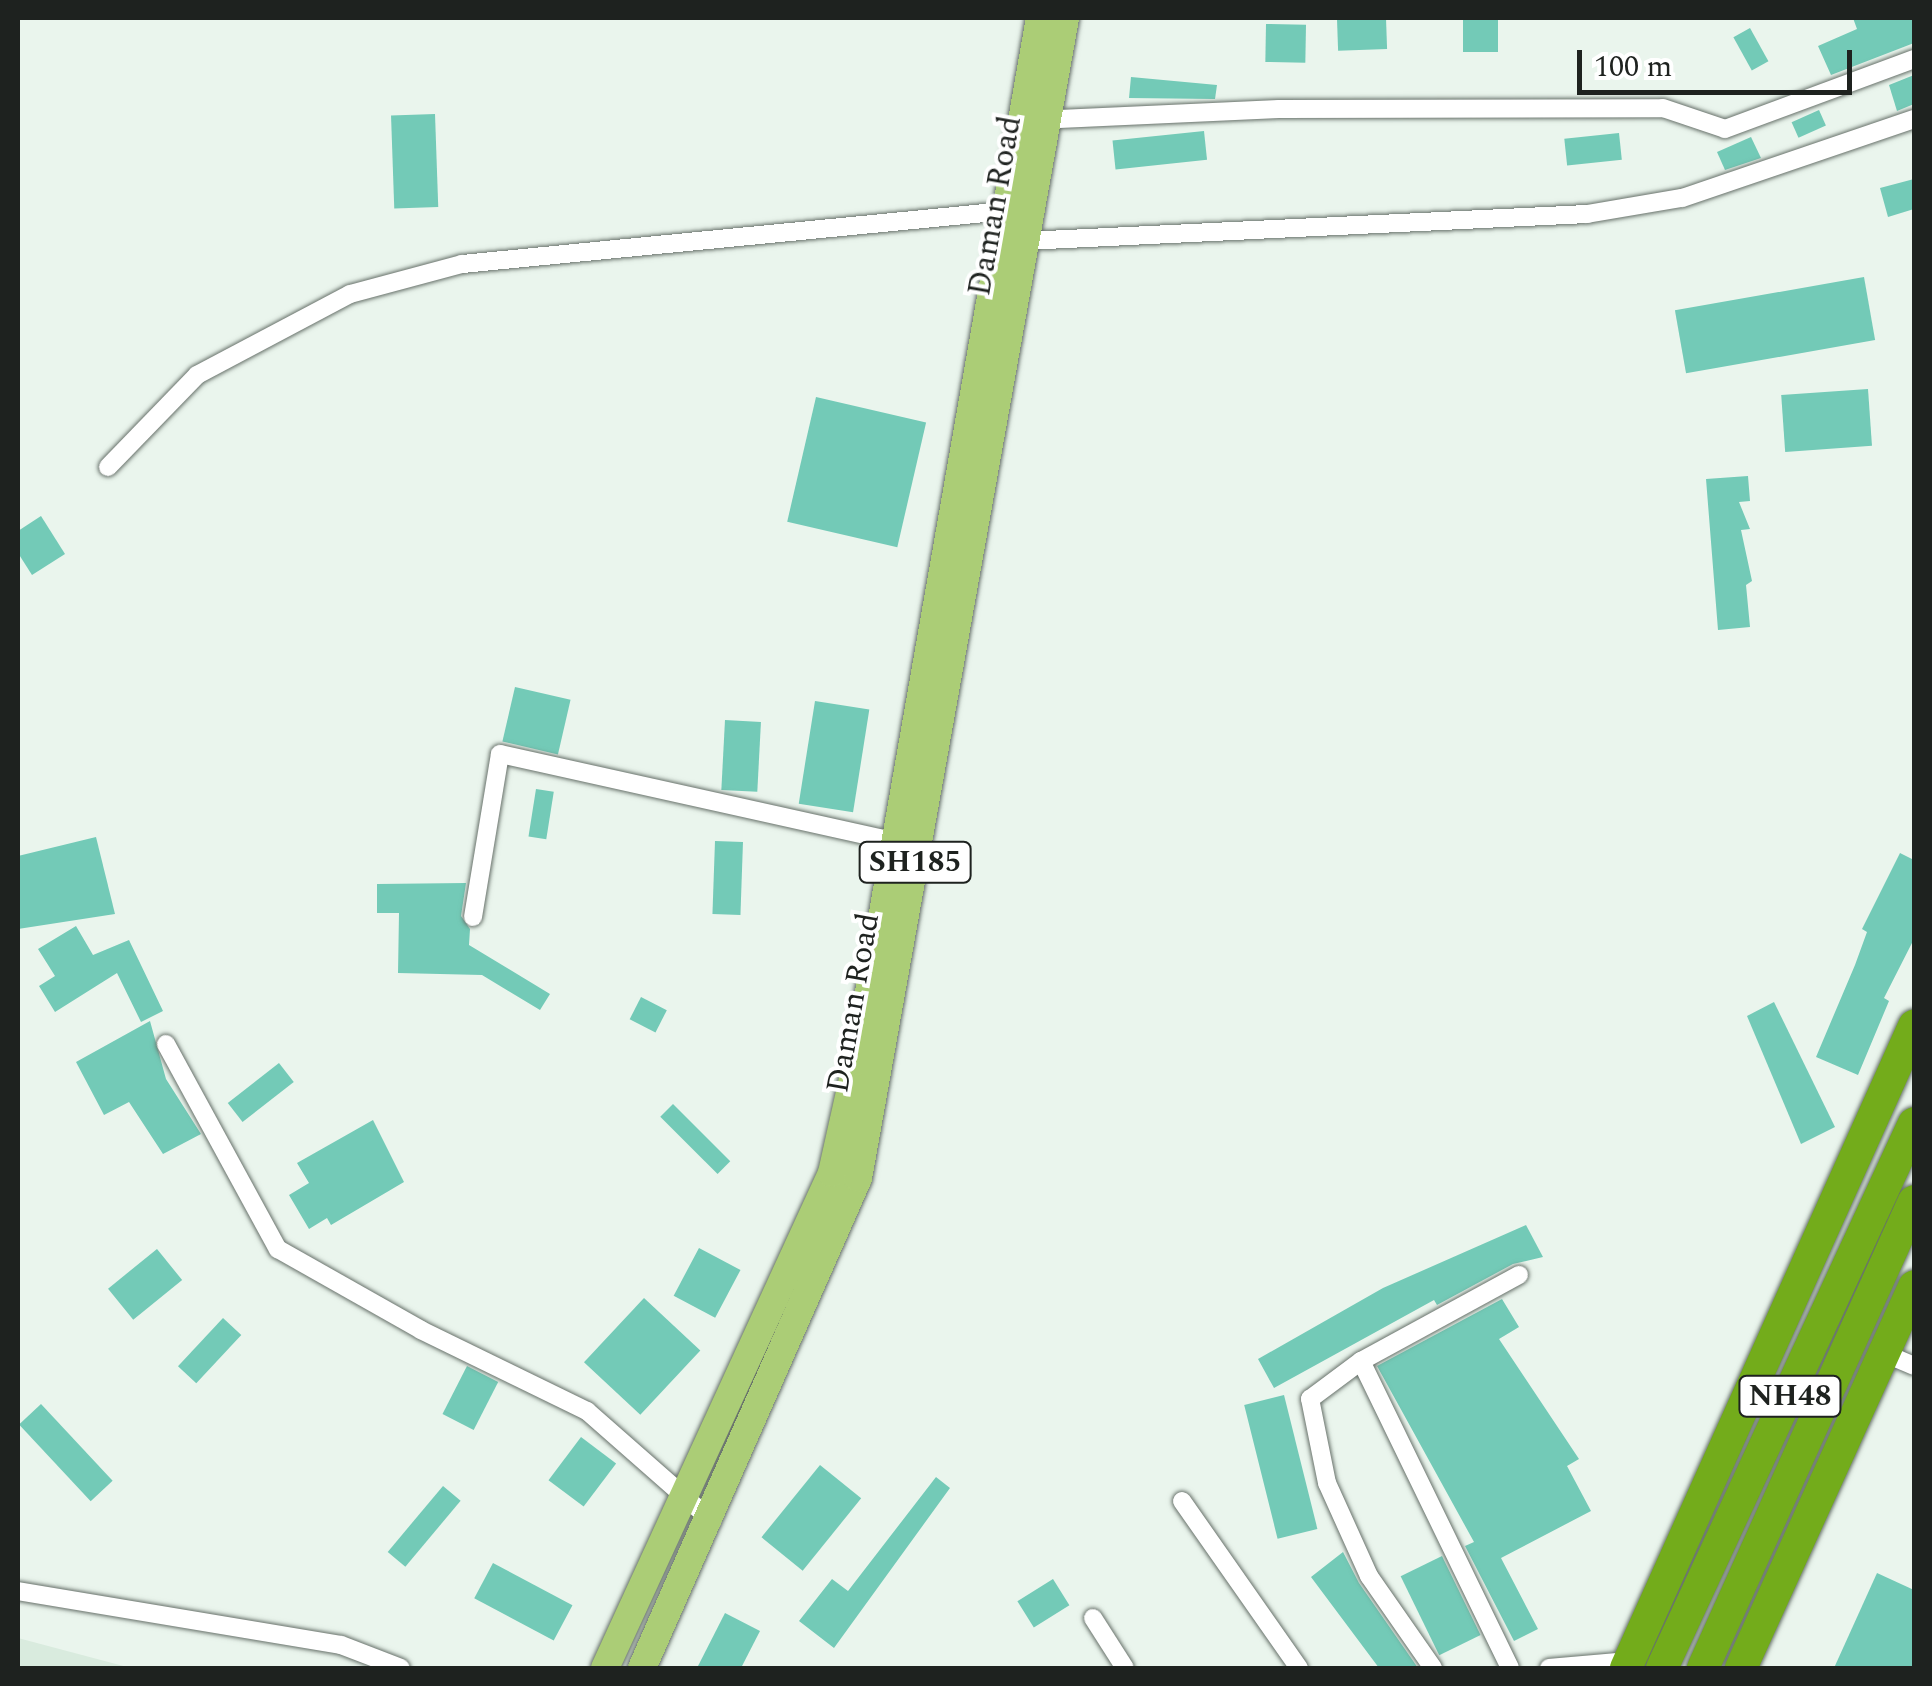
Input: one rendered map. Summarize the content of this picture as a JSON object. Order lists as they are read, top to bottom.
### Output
{
  "streets": {
    "highway": ["NH48"],
    "main road": ["Daman Road", "SH185"]
  },
  "scale_bar": "100 m"
}
